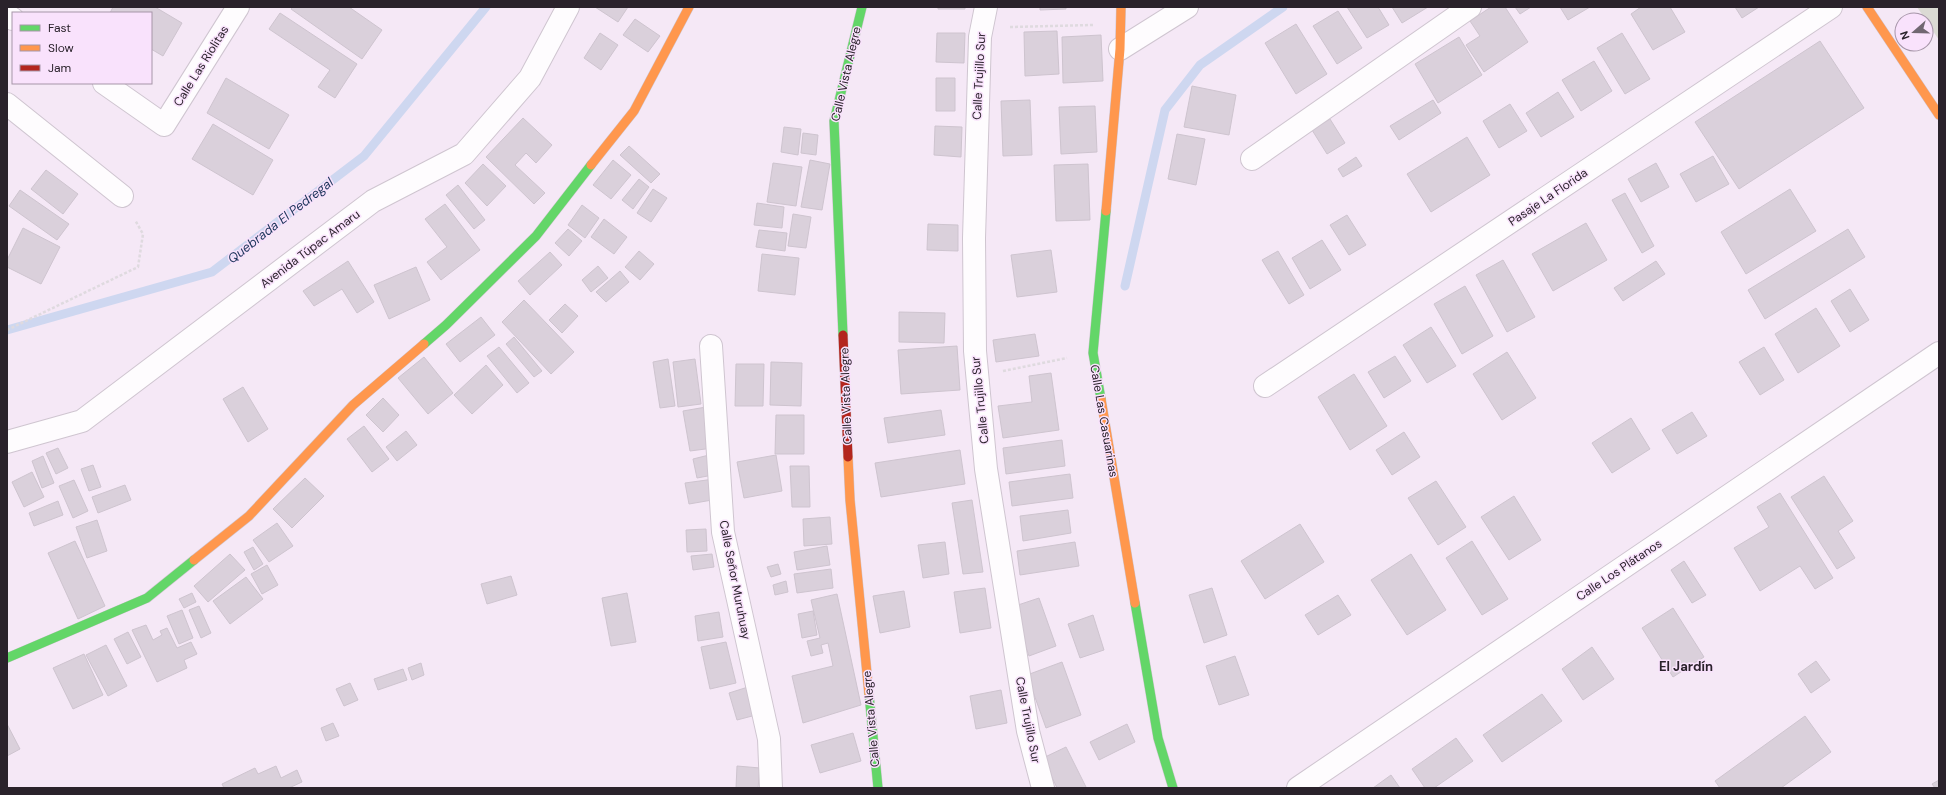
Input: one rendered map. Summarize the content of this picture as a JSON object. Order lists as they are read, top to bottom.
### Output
{
  "streets": {
    "main road": ["Calle Vista Alegre", "Calle Las Casuarinas"],
    "street": [
      "Calle Las Riolitas",
      "Calle Trujillo Sur",
      "Pasaje La Florida",
      "Avenida Túpac Amaru",
      "Calle Los Plátanos",
      "Calle Señor Muruhuay"
    ]
  },
  "districts": ["El Jardín"],
  "water": ["Quebrada El Pedregal"],
  "legend": ["Fast", "Slow", "Jam"],
  "north": "left"
}
